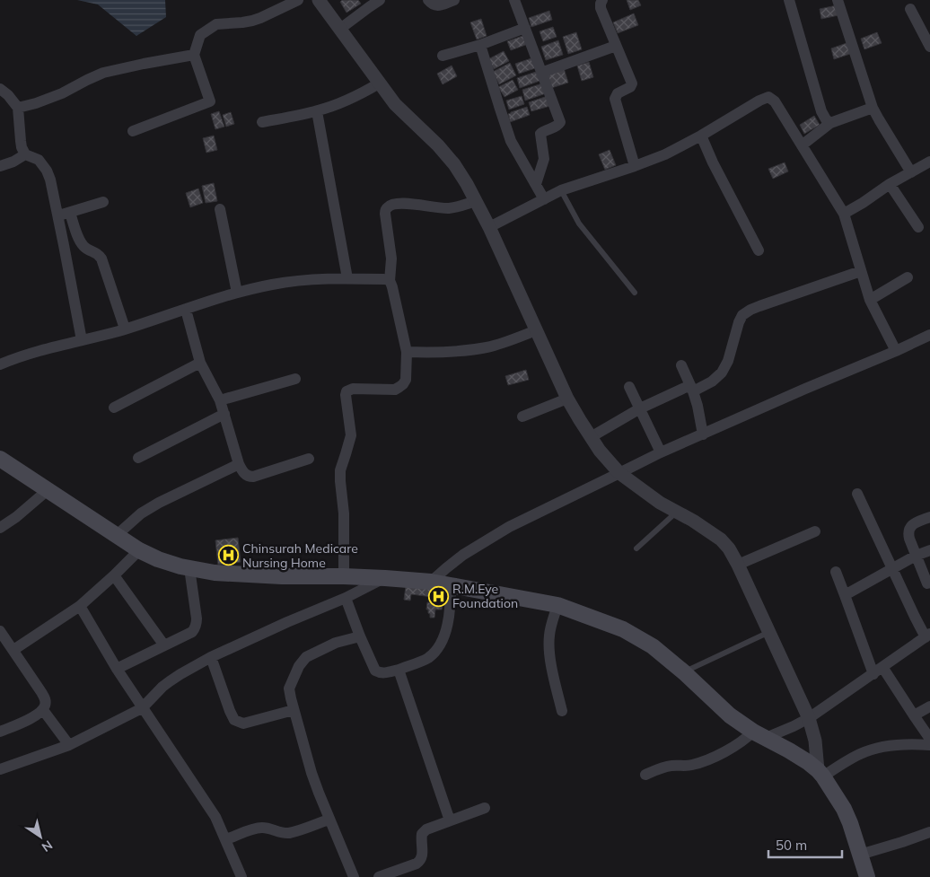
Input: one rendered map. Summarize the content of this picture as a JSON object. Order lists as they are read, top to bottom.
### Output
{
  "places": {
    "hospital": ["Chinsurah Medicare Nursing Home", "R.M.Eye Foundation"]
  },
  "scale_bar": "50 m",
  "north": "bottom right"
}
